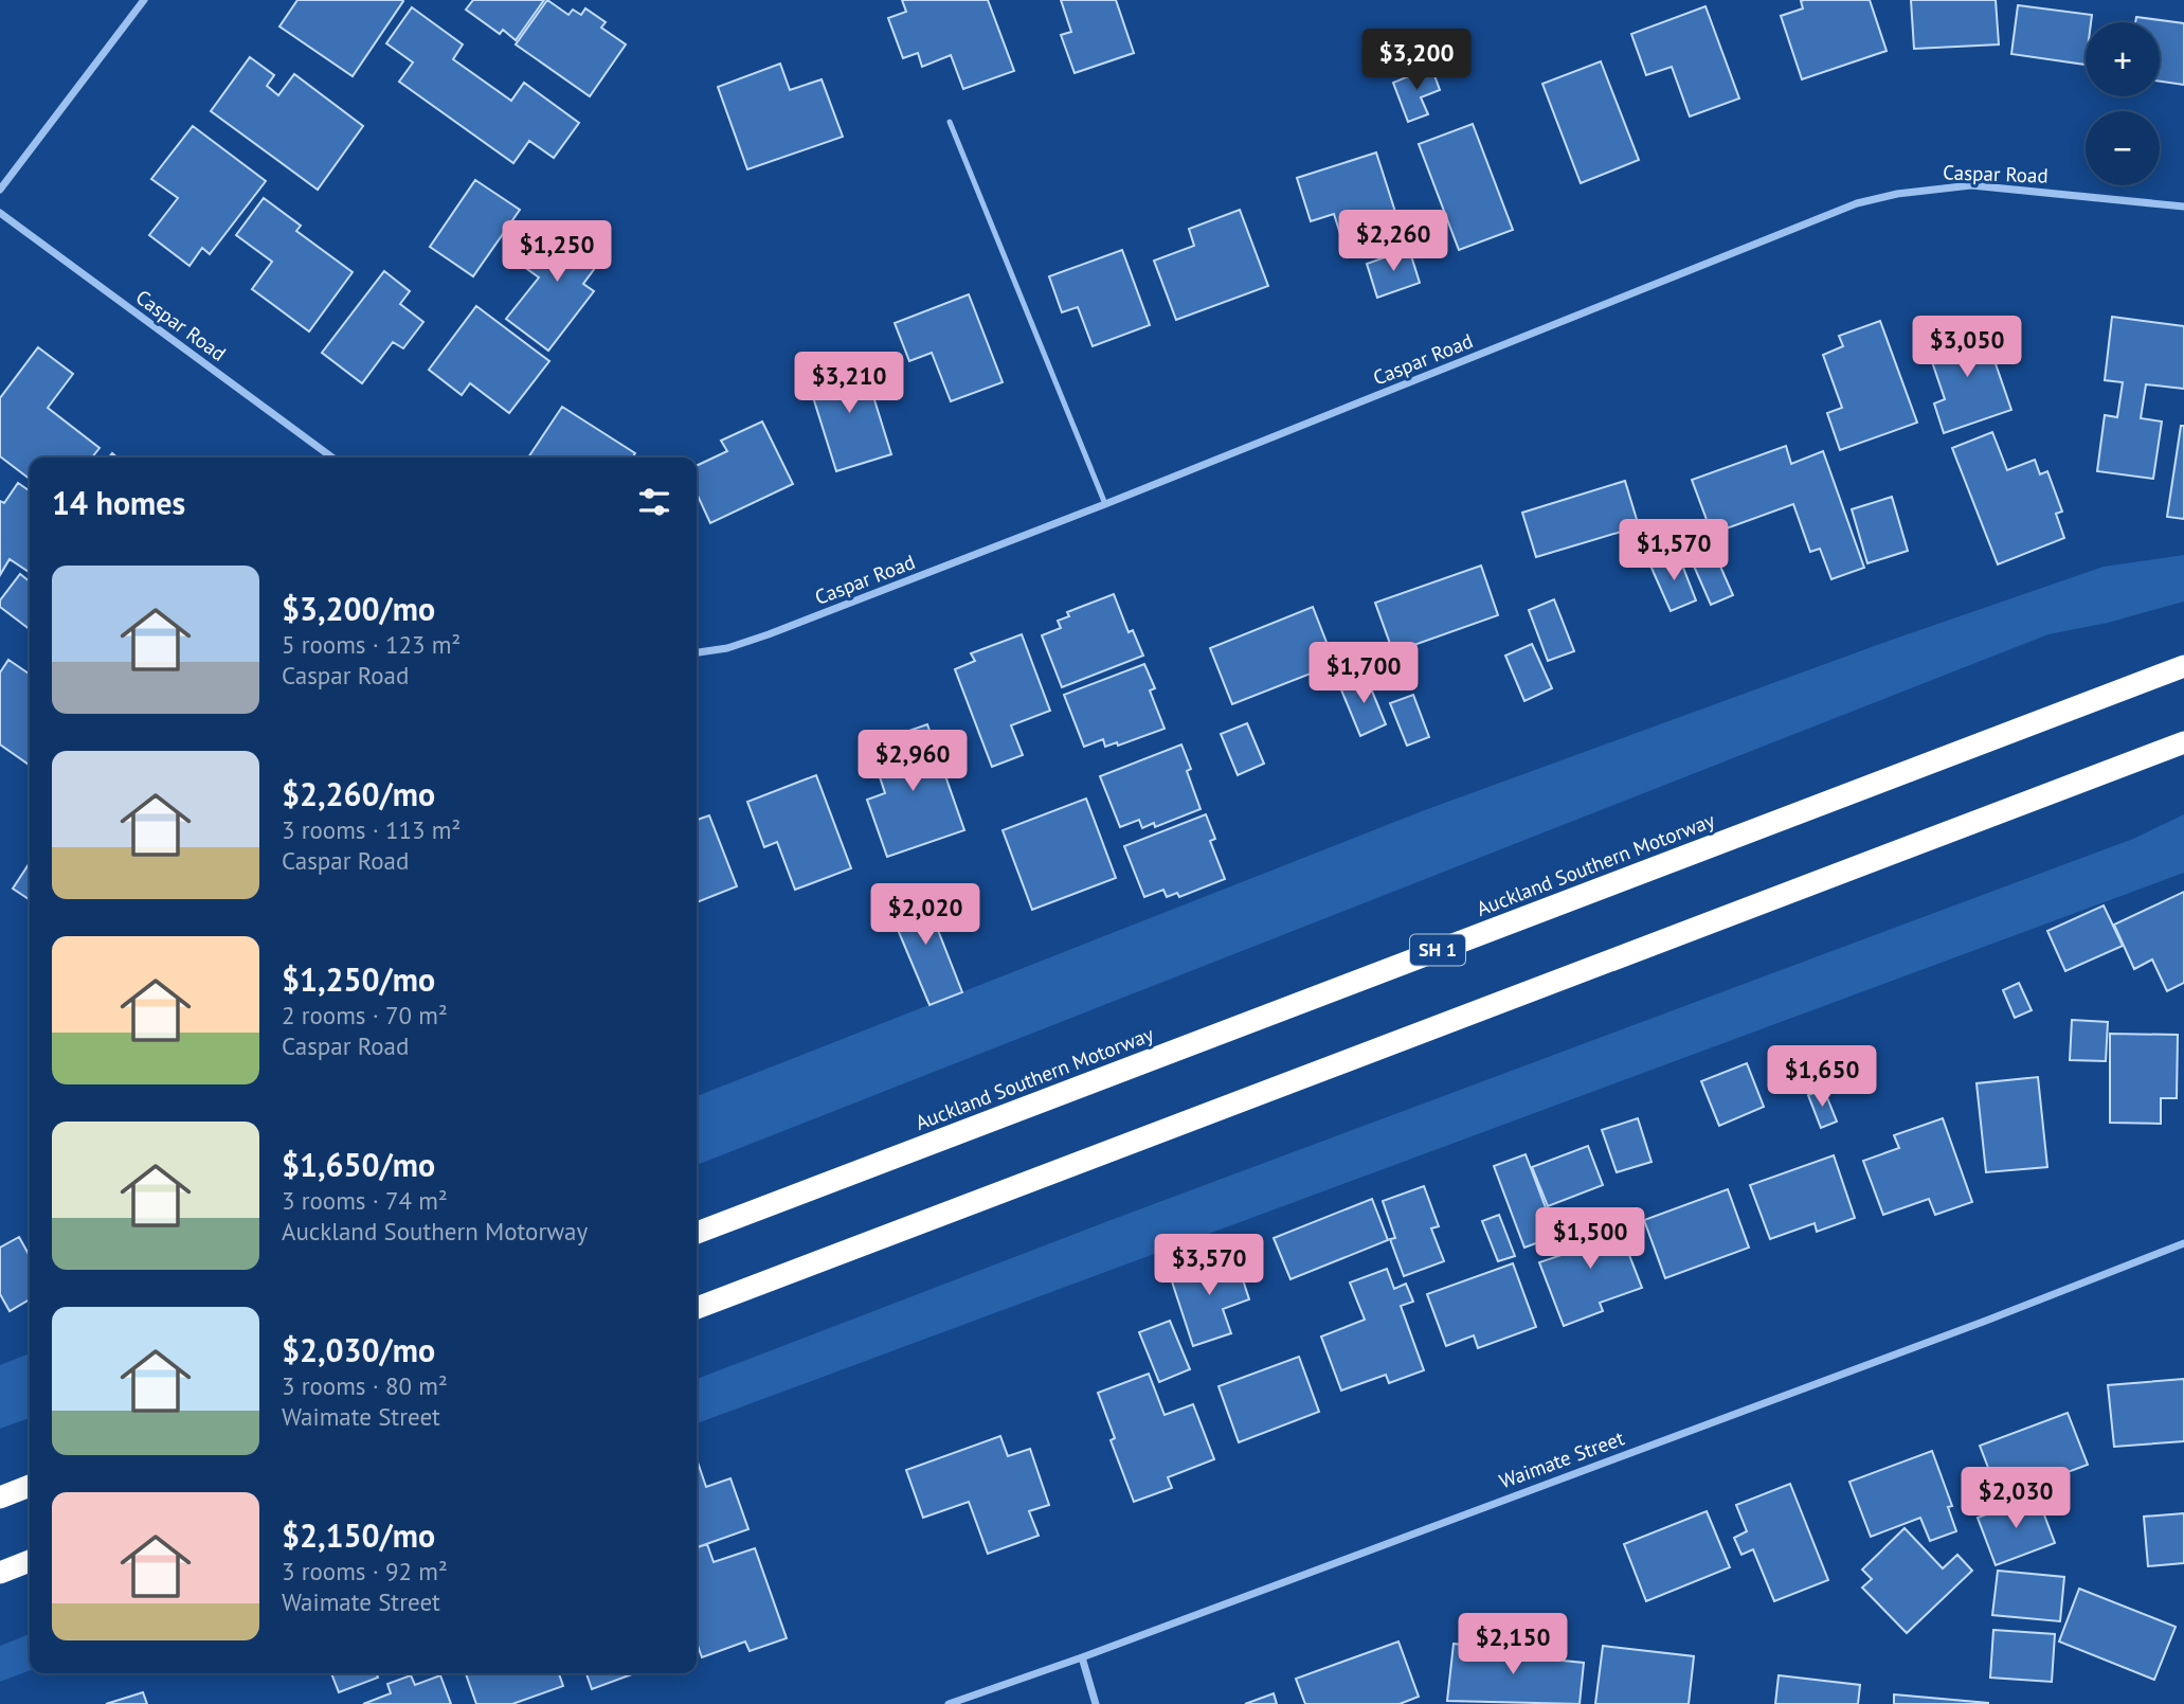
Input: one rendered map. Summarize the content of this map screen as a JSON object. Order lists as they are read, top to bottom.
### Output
{
  "streets": {
    "highway": ["Auckland Southern Motorway", "SH 1"],
    "street": ["Caspar Road", "Waimate Street"]
  },
  "page": {
    "map_buttons": ["+", "−"],
    "price": [
      "$3,200",
      "$2,260",
      "$1,250",
      "$3,050",
      "$3,210",
      "$1,570",
      "$1,700",
      "$2,960",
      "$2,020",
      "$1,650",
      "$1,500",
      "$3,570",
      "$2,030",
      "$2,150"
    ],
    "heading": "14 homes",
    "list": [
      {
        "name": "$3,200/mo",
        "note": "5 rooms · 123 m² · Caspar Road"
      },
      {
        "name": "$2,260/mo",
        "note": "3 rooms · 113 m² · Caspar Road"
      },
      {
        "name": "$1,250/mo",
        "note": "2 rooms · 70 m² · Caspar Road"
      },
      {
        "name": "$1,650/mo",
        "note": "3 rooms · 74 m² · Auckland Southern Motorway"
      },
      {
        "name": "$2,030/mo",
        "note": "3 rooms · 80 m² · Waimate Street"
      },
      {
        "name": "$2,150/mo",
        "note": "3 rooms · 92 m² · Waimate Street"
      }
    ]
  }
}
